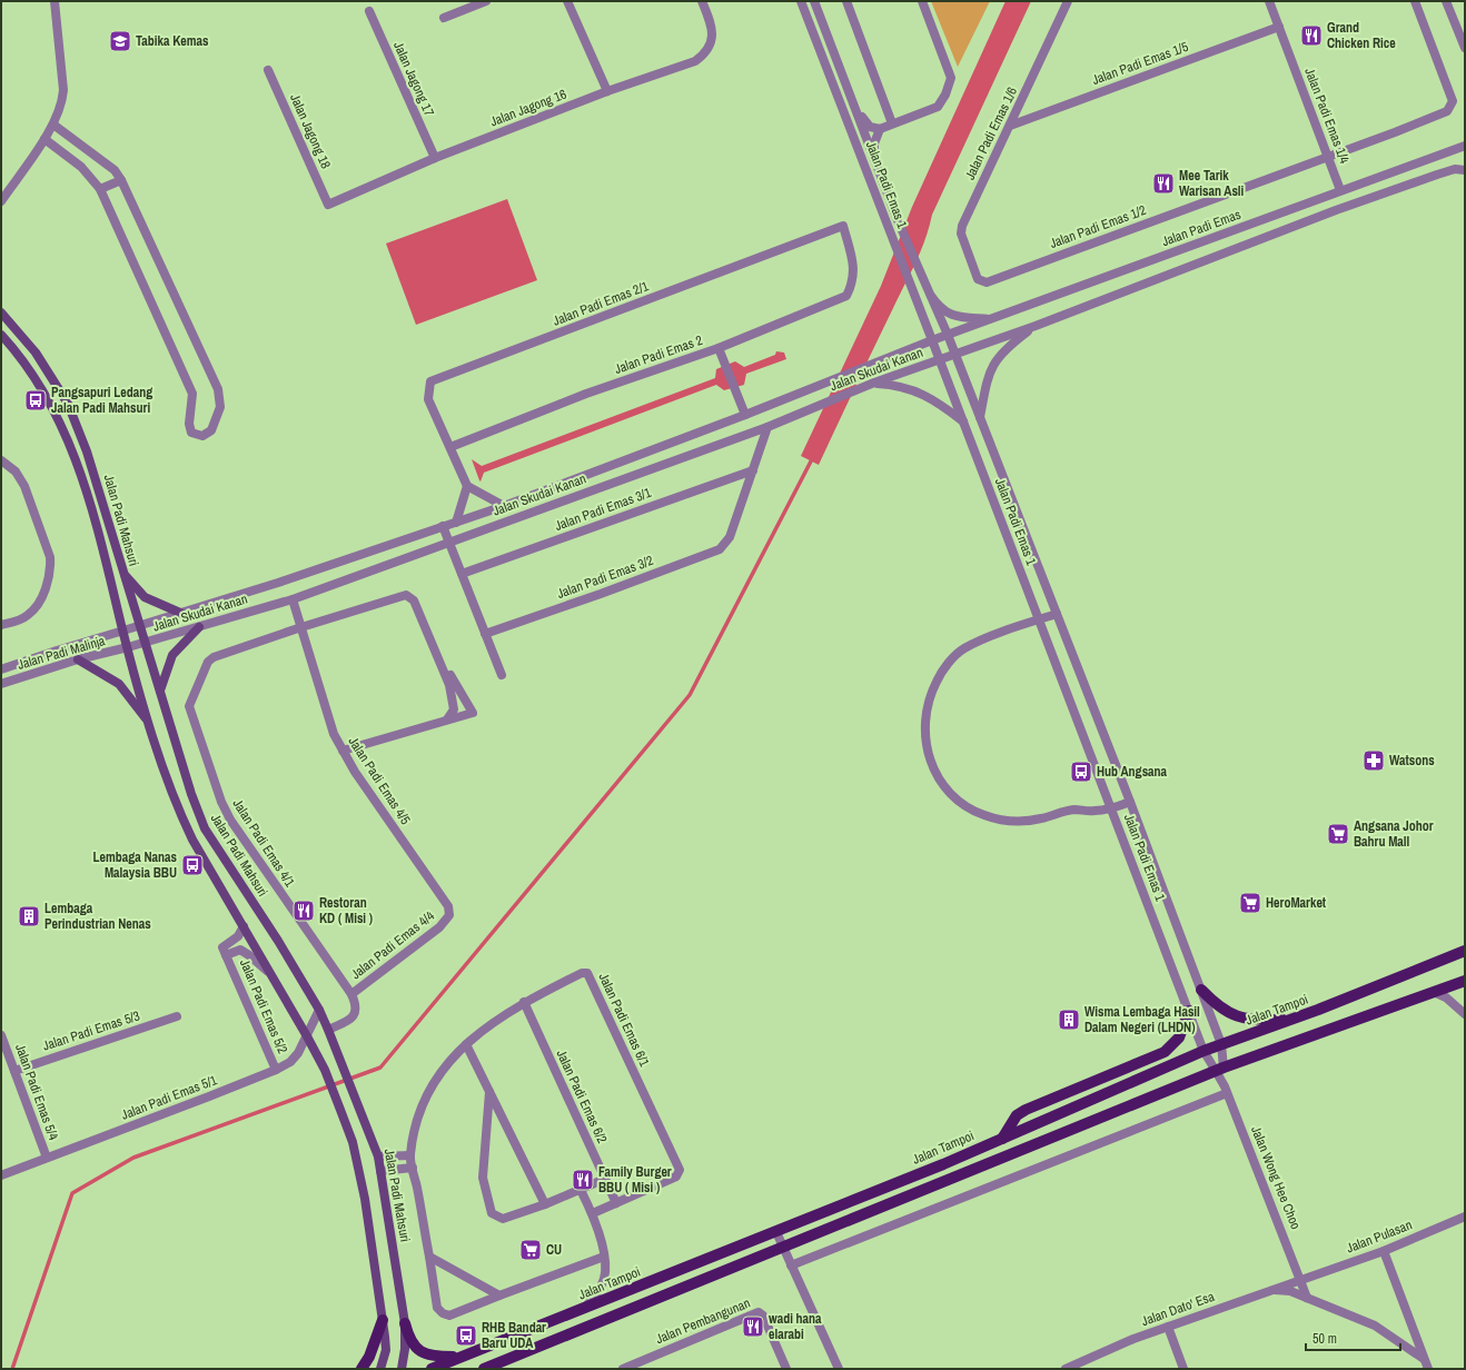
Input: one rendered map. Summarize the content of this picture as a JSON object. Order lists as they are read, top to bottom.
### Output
{
  "streets": {
    "main road": ["Jalan Padi Mahsuri", "Jalan Tampoi"],
    "street": [
      "Jalan Padi Emas 1/5",
      "Jalan Jagong 17",
      "Jalan Jagong 16",
      "Jalan Padi Emas 1/4",
      "Jalan Jagong 18",
      "Jalan Padi Emas 1/6",
      "Jalan Padi Emas 1",
      "Jalan Padi Emas 1/2",
      "Jalan Padi Emas",
      "Jalan Padi Emas 2/1",
      "Jalan Padi Emas 2",
      "Jalan Skudai Kanan",
      "Jalan Padi Emas 3/1",
      "Jalan Padi Emas 3/2",
      "Jalan Padi Malinja",
      "Jalan Padi Emas 4/5",
      "Jalan Padi Emas 4/1",
      "Jalan Padi Emas 4/4",
      "Jalan Padi Emas 5/2",
      "Jalan Padi Emas 6/1",
      "Jalan Padi Emas 5/3",
      "Jalan Padi Emas 5/4",
      "Jalan Padi Emas 6/2",
      "Jalan Padi Emas 5/1",
      "Jalan Wong Hee Choo",
      "Jalan Pulasan",
      "Jalan Dato' Esa",
      "Jalan Pembangunan"
    ]
  },
  "crossings": [
    ["Jalan Padi Emas 1/5", "Jalan Padi Emas 1/4"],
    ["Jalan Padi Emas 1/5", "Jalan Padi Emas 1/6"],
    ["Jalan Jagong 17", "Jalan Jagong 16"],
    ["Jalan Jagong 16", "Jalan Jagong 18"],
    ["Jalan Padi Emas 1/4", "Jalan Padi Emas 1/2"],
    ["Jalan Padi Emas 1/4", "Jalan Padi Emas"],
    ["Jalan Padi Emas 1/6", "Jalan Padi Emas 1/2"],
    ["Jalan Padi Emas 1", "Jalan Padi Emas"],
    ["Jalan Padi Emas 1", "Jalan Skudai Kanan"],
    ["Jalan Padi Emas 1", "Jalan Tampoi"],
    ["Jalan Padi Emas 1", "Jalan Wong Hee Choo"],
    ["Jalan Padi Emas", "Jalan Skudai Kanan"],
    ["Jalan Padi Emas 2/1", "Jalan Padi Emas 2"],
    ["Jalan Skudai Kanan", "Jalan Padi Mahsuri"],
    ["Jalan Skudai Kanan", "Jalan Padi Malinja"],
    ["Jalan Skudai Kanan", "Jalan Padi Emas 4/5"],
    ["Jalan Padi Emas 3/1", "Jalan Padi Emas 3/2"],
    ["Jalan Padi Mahsuri", "Jalan Padi Malinja"],
    ["Jalan Padi Mahsuri", "Jalan Padi Emas 4/1"],
    ["Jalan Padi Mahsuri", "Jalan Padi Emas 5/2"],
    ["Jalan Padi Mahsuri", "Jalan Padi Emas 5/1"],
    ["Jalan Padi Emas 4/5", "Jalan Padi Emas 4/1"],
    ["Jalan Padi Emas 4/5", "Jalan Padi Emas 4/4"],
    ["Jalan Padi Emas 4/1", "Jalan Padi Emas 4/4"],
    ["Jalan Padi Emas 5/2", "Jalan Padi Emas 5/1"],
    ["Jalan Padi Emas 6/1", "Jalan Padi Emas 6/2"],
    ["Jalan Padi Emas 5/3", "Jalan Padi Emas 5/4"],
    ["Jalan Padi Emas 5/4", "Jalan Padi Emas 5/1"],
    ["Jalan Wong Hee Choo", "Jalan Pulasan"],
    ["Jalan Wong Hee Choo", "Jalan Dato' Esa"],
    ["Jalan Pulasan", "Jalan Dato' Esa"]
  ],
  "places": {
    "restaurant": [
      "Grand Chicken Rice",
      "Mee Tarik Warisan Asli",
      "Restoran KD ( Misi )",
      "Family Burger BBU ( Misi )",
      "wadi hana elarabi"
    ],
    "school or university": ["Tabika Kemas"],
    "bus stop": [
      "Pangsapuri Ledang Jalan Padi Mahsuri",
      "Hub Angsana",
      "Lembaga Nanas Malaysia BBU",
      "RHB Bandar Baru UDA"
    ],
    "pharmacy": ["Watsons"],
    "supermarket": ["Angsana Johor Bahru Mall", "HeroMarket", "CU"],
    "building": ["Lembaga Perindustrian Nenas", "Wisma Lembaga Hasil Dalam Negeri (LHDN)"]
  },
  "scale_bar": "50 m"
}
